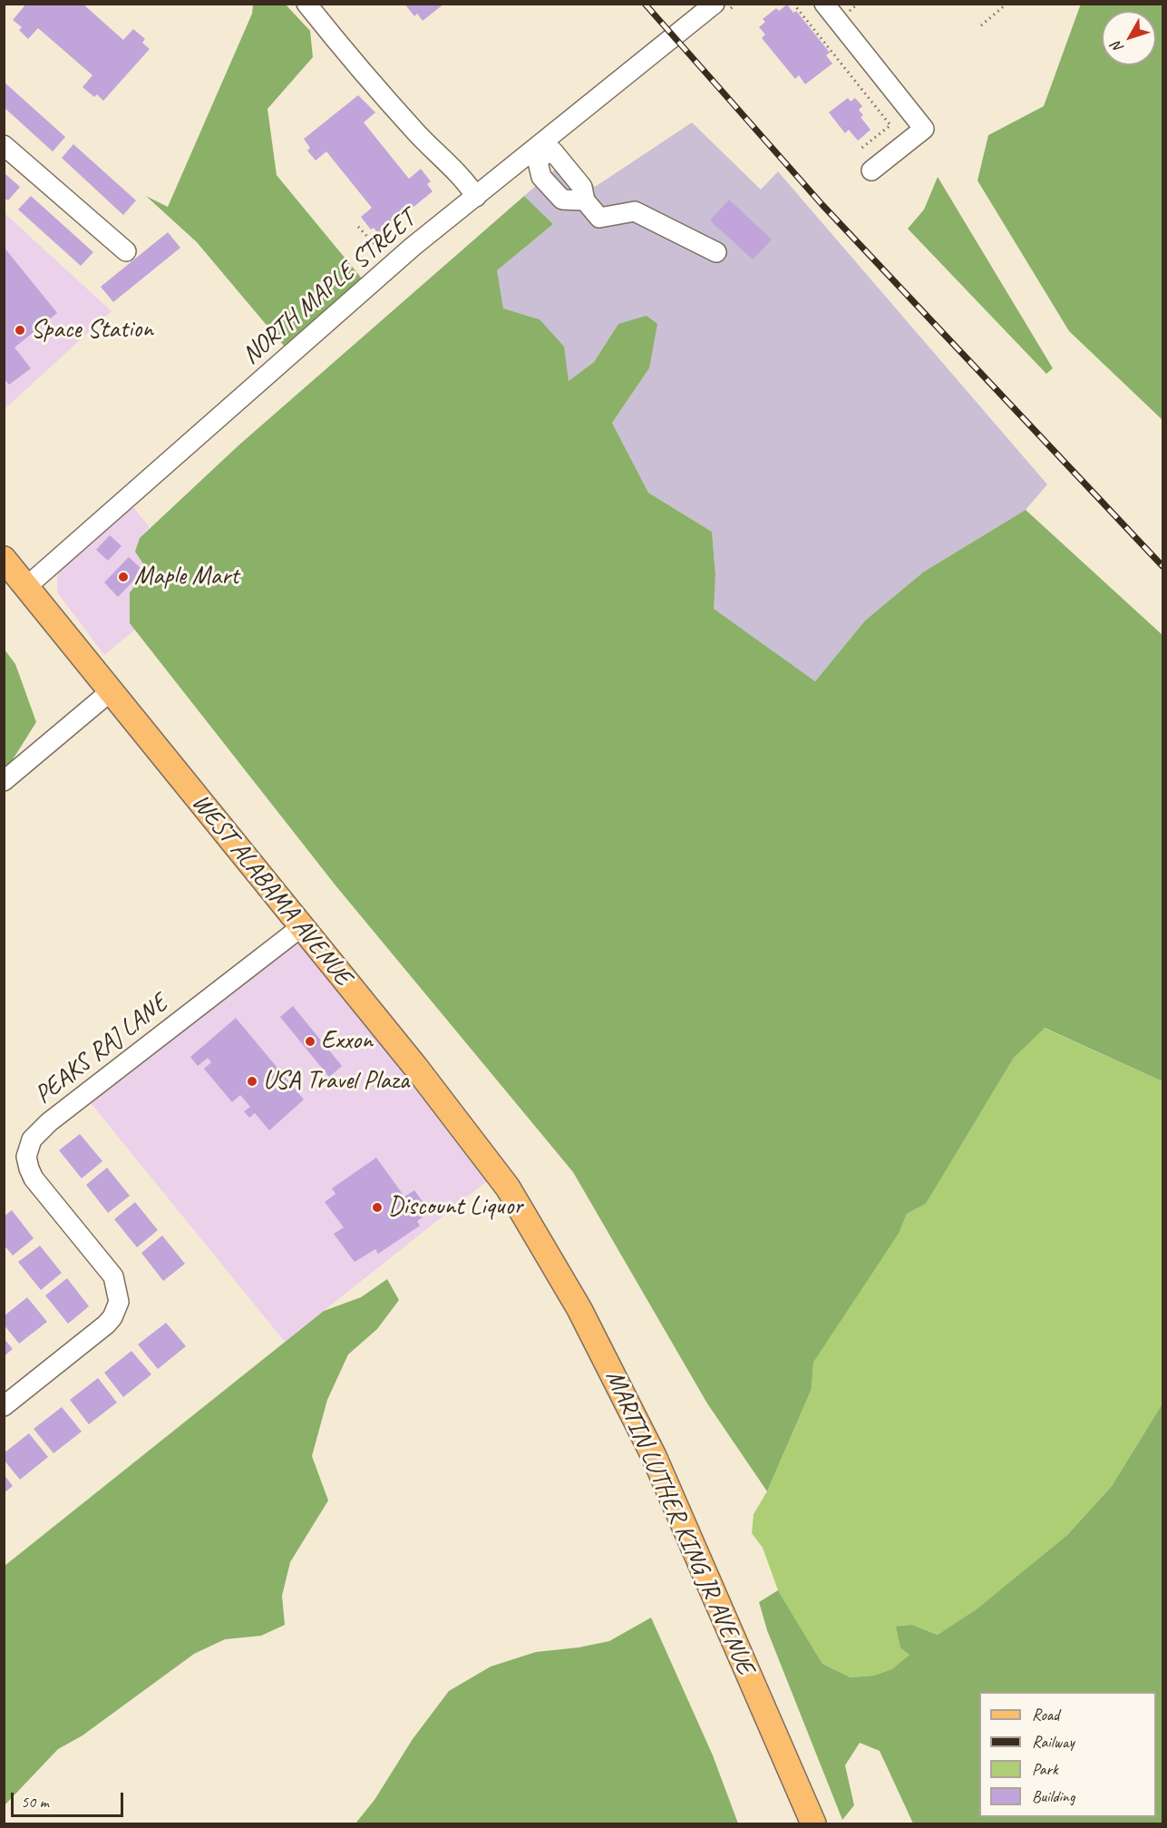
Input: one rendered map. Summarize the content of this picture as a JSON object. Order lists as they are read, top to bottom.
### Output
{
  "streets": {
    "main road": ["WEST ALABAMA AVENUE", "MARTIN LUTHER KING JR AVENUE"],
    "street": ["NORTH MAPLE STREET", "PEAKS RAJ LANE"]
  },
  "crossings": [
    ["NORTH MAPLE STREET", "WEST ALABAMA AVENUE"],
    ["WEST ALABAMA AVENUE", "PEAKS RAJ LANE"],
    ["WEST ALABAMA AVENUE", "MARTIN LUTHER KING JR AVENUE"]
  ],
  "places": [
    "Space Station",
    "Maple Mart",
    "Exxon",
    "USA Travel Plaza",
    "Discount Liquor"
  ],
  "legend": [
    "Road",
    "Railway",
    "Park",
    "Building"
  ],
  "scale_bar": "50 m",
  "north": "bottom left"
}
